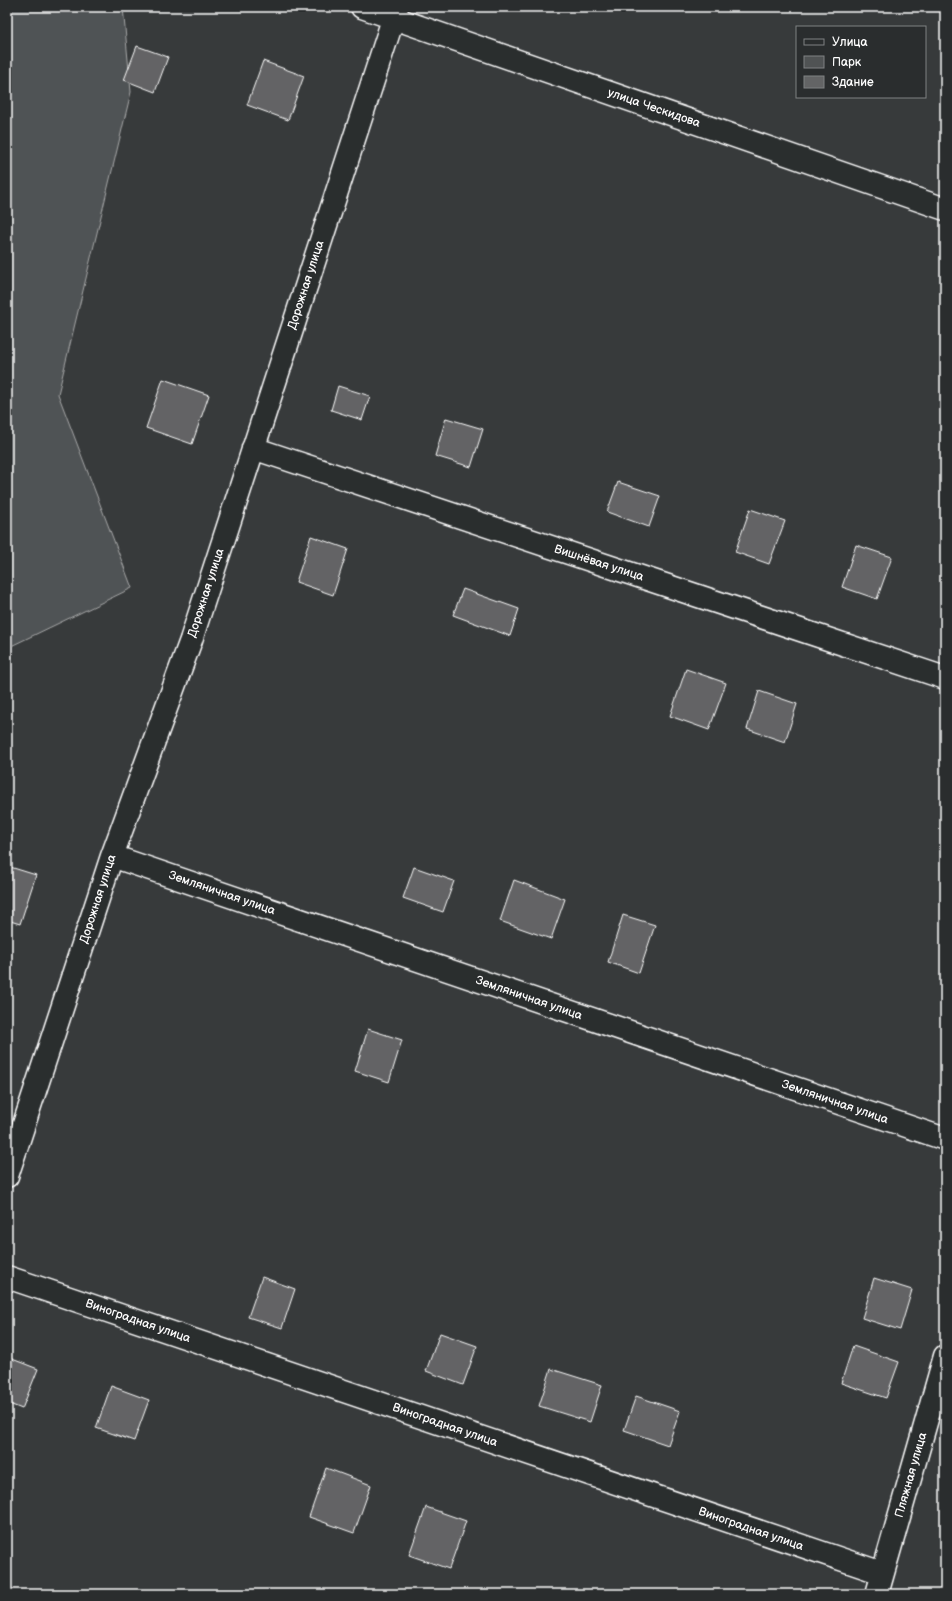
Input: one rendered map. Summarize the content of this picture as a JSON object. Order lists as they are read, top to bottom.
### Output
{
  "streets": {
    "street": [
      "улица Ческидова",
      "Дорожная улица",
      "Вишнёвая улица",
      "Земляничная улица",
      "Виноградная улица",
      "Пляжная улица"
    ]
  },
  "crossings": [
    ["улица Ческидова", "Дорожная улица"],
    ["Дорожная улица", "Вишнёвая улица"],
    ["Дорожная улица", "Земляничная улица"],
    ["Виноградная улица", "Пляжная улица"]
  ],
  "legend": ["Улица", "Парк", "Здание"]
}
